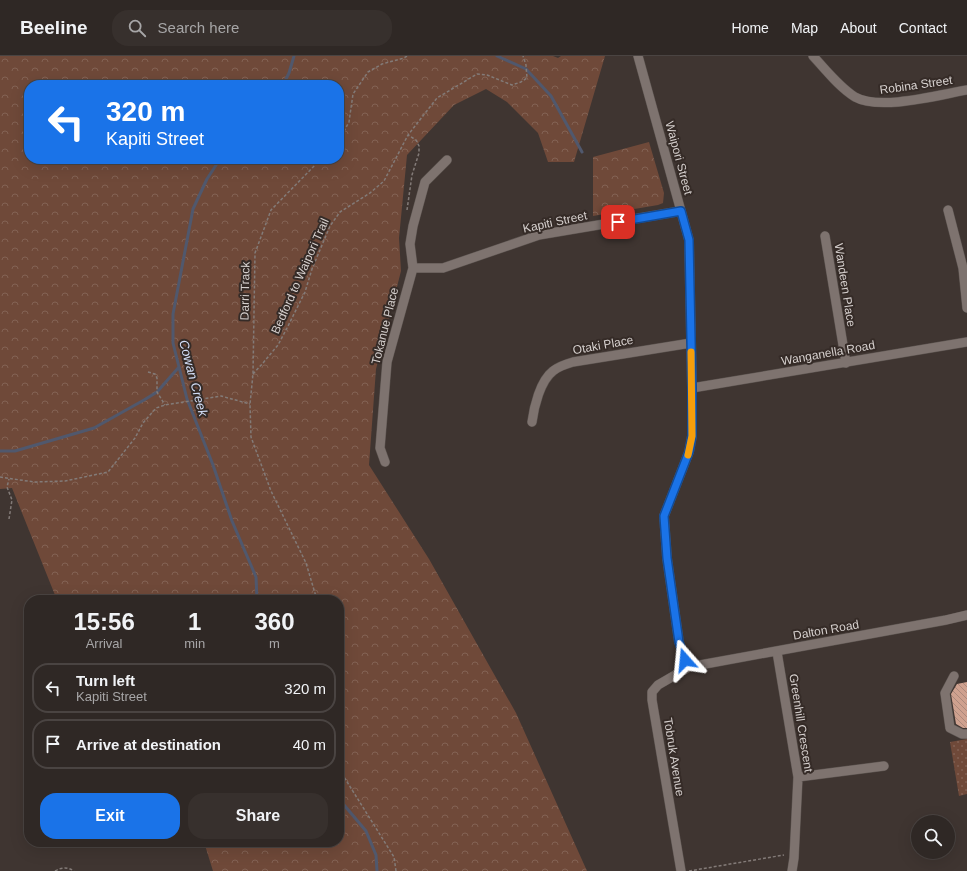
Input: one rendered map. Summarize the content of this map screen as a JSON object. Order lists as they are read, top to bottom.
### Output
{
  "streets": {
    "street": [
      "Robina Street",
      "Waipori Street",
      "Kapiti Street",
      "Wandeen Place",
      "Tokanue Place",
      "Otaki Place",
      "Wanganella Road",
      "Dalton Road",
      "Greenhill Crescent",
      "Tobruk Avenue"
    ],
    "path": ["Bedford to Waipori Trail", "Darri Track"]
  },
  "crossings": [
    ["Waipori Street", "Kapiti Street"],
    ["Waipori Street", "Otaki Place"],
    ["Waipori Street", "Wanganella Road"],
    ["Waipori Street", "Dalton Road"],
    ["Waipori Street", "Tobruk Avenue"],
    ["Kapiti Street", "Tokanue Place"],
    ["Bedford to Waipori Trail", "Darri Track"],
    ["Wandeen Place", "Wanganella Road"],
    ["Dalton Road", "Greenhill Crescent"],
    ["Dalton Road", "Tobruk Avenue"]
  ],
  "water": ["Cowan Creek"],
  "page": {
    "header": "Beeline",
    "search": "Search here",
    "nav": [
      "Home",
      "Map",
      "About",
      "Contact"
    ],
    "turn": ["320 m", "Kapiti Street"],
    "eta": [
      "15:56",
      "Arrival",
      "1",
      "min",
      "360",
      "m"
    ],
    "list": [
      {
        "name": "Turn left",
        "note": "Kapiti Street",
        "value": "320 m"
      },
      {
        "name": "Arrive at destination",
        "value": "40 m"
      }
    ],
    "buttons": ["Exit", "Share"]
  }
}
